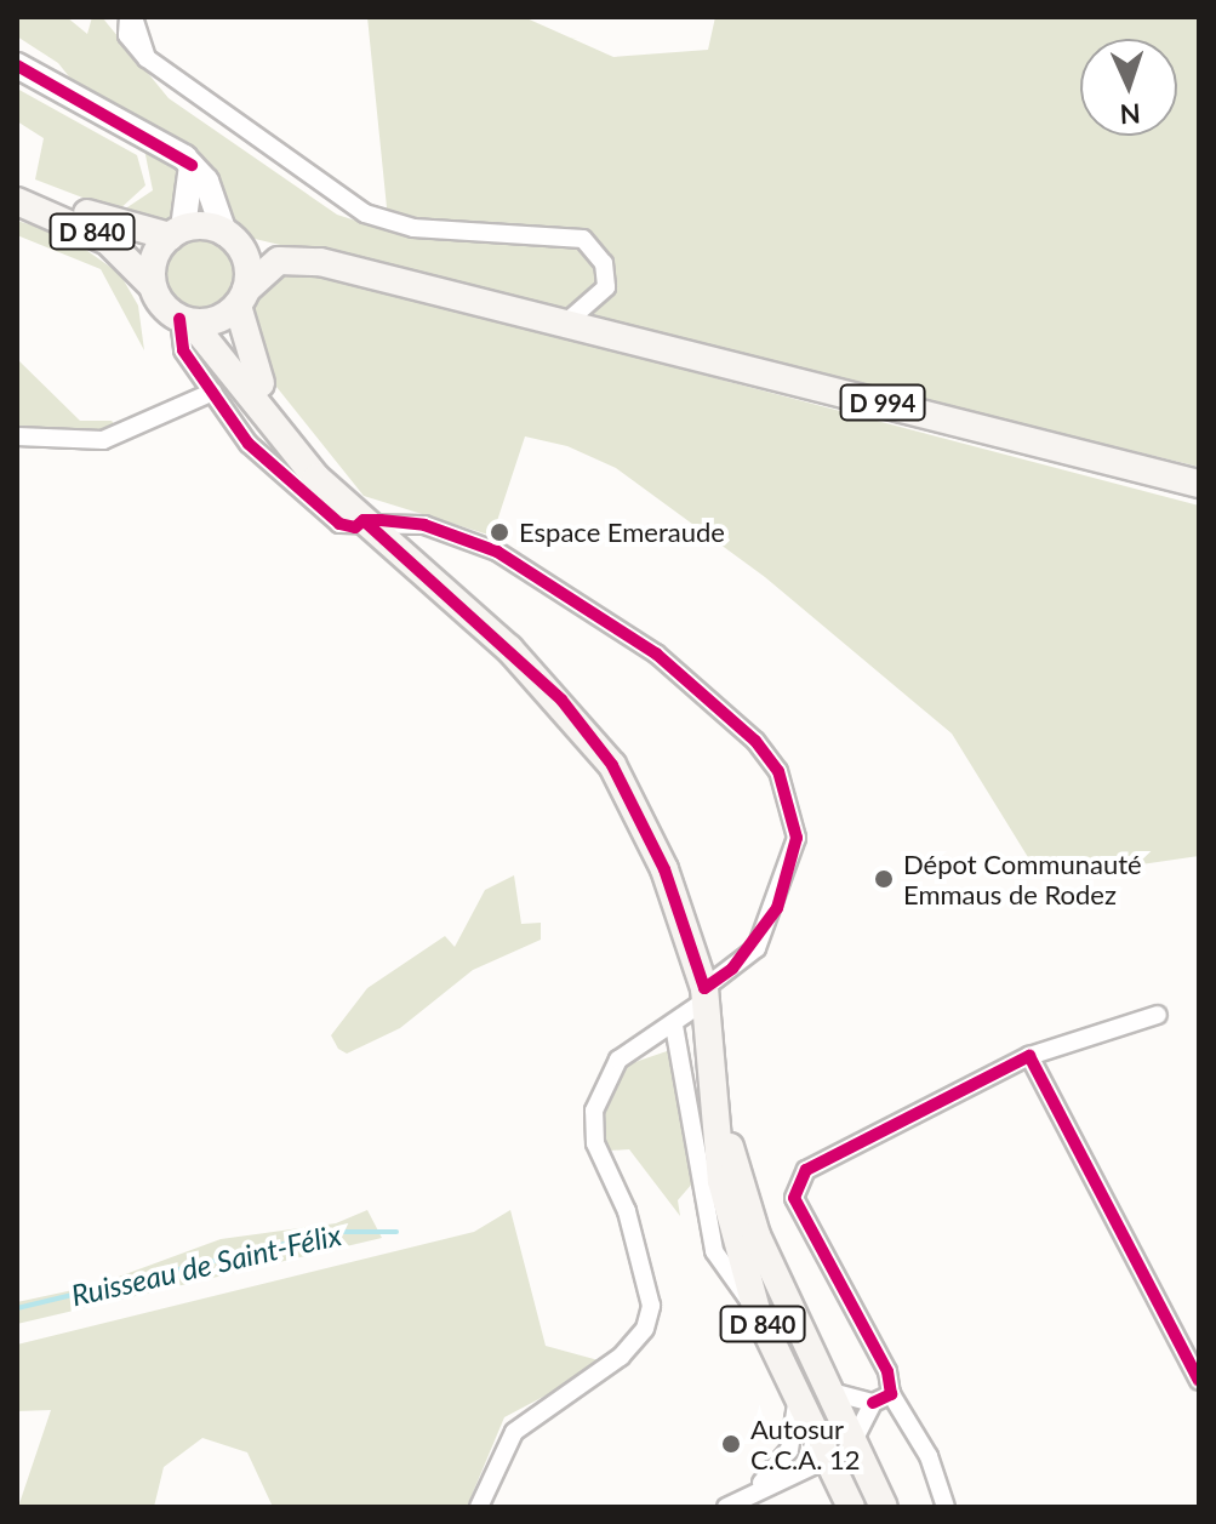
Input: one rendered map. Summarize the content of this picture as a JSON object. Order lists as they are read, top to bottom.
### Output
{
  "streets": {
    "main road": ["D 840", "D 994"]
  },
  "crossings": [
    ["D 840", "D 994"]
  ],
  "water": ["Ruisseau de Saint-Félix"],
  "places": ["Espace Emeraude", "Dépot Communauté Emmaus de Rodez", "Autosur C.C.A. 12"],
  "north": "bottom"
}
